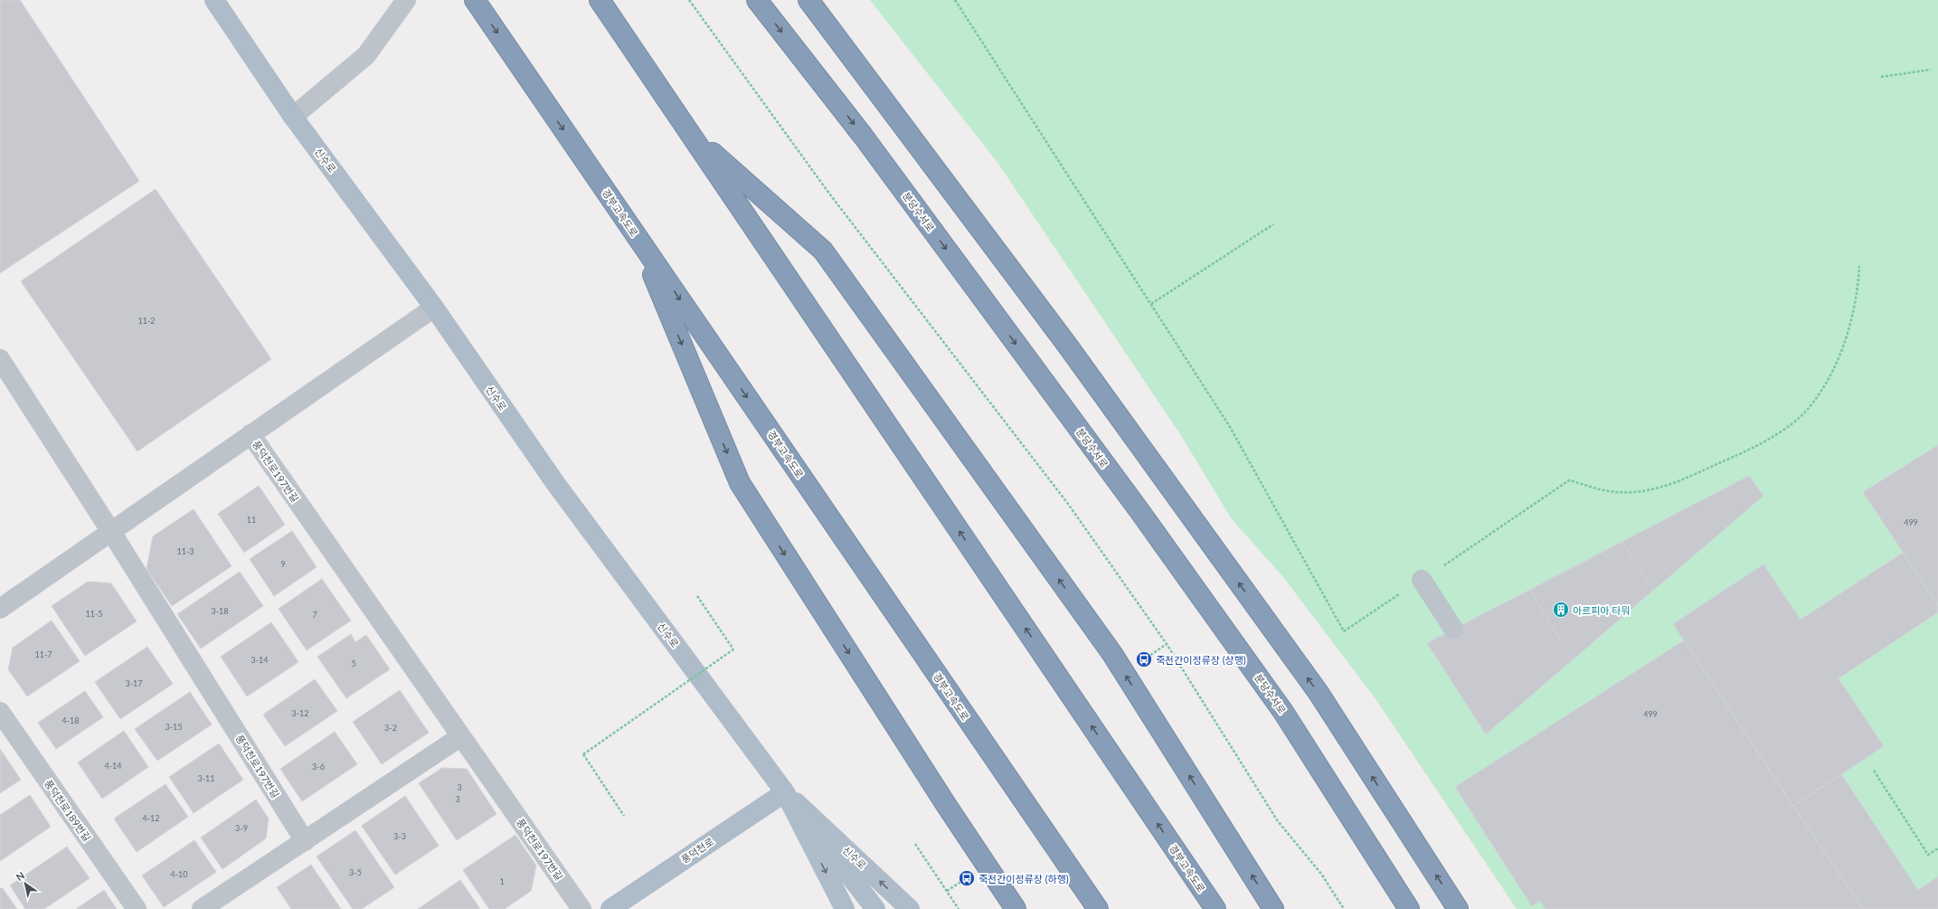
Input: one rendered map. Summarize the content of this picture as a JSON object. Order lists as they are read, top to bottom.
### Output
{
  "streets": {
    "highway": ["분당수서로", "경부고속도로"],
    "main road": ["신수로", "풍덕천로"],
    "street": ["풍덕천로197번길", "풍덕천로189번길"]
  },
  "crossings": [
    ["신수로", "풍덕천로"]
  ],
  "places": {
    "building": ["아르피아 타워"],
    "bus stop": ["죽전간이정류장 (상행)", "죽전간이정류장 (하행)"]
  },
  "house_numbers": [
    "11-2",
    "11",
    "499",
    "11-3",
    "9",
    "3-18",
    "11-5",
    "7",
    "11-7",
    "3-14",
    "5",
    "3-17",
    "3-12",
    "499",
    "4-18",
    "3-15",
    "3-2",
    "4-14",
    "3-6",
    "3-11",
    "3",
    "3",
    "4-12",
    "3-9",
    "3-3",
    "3-5",
    "4-10",
    "1"
  ],
  "north": "top left"
}
